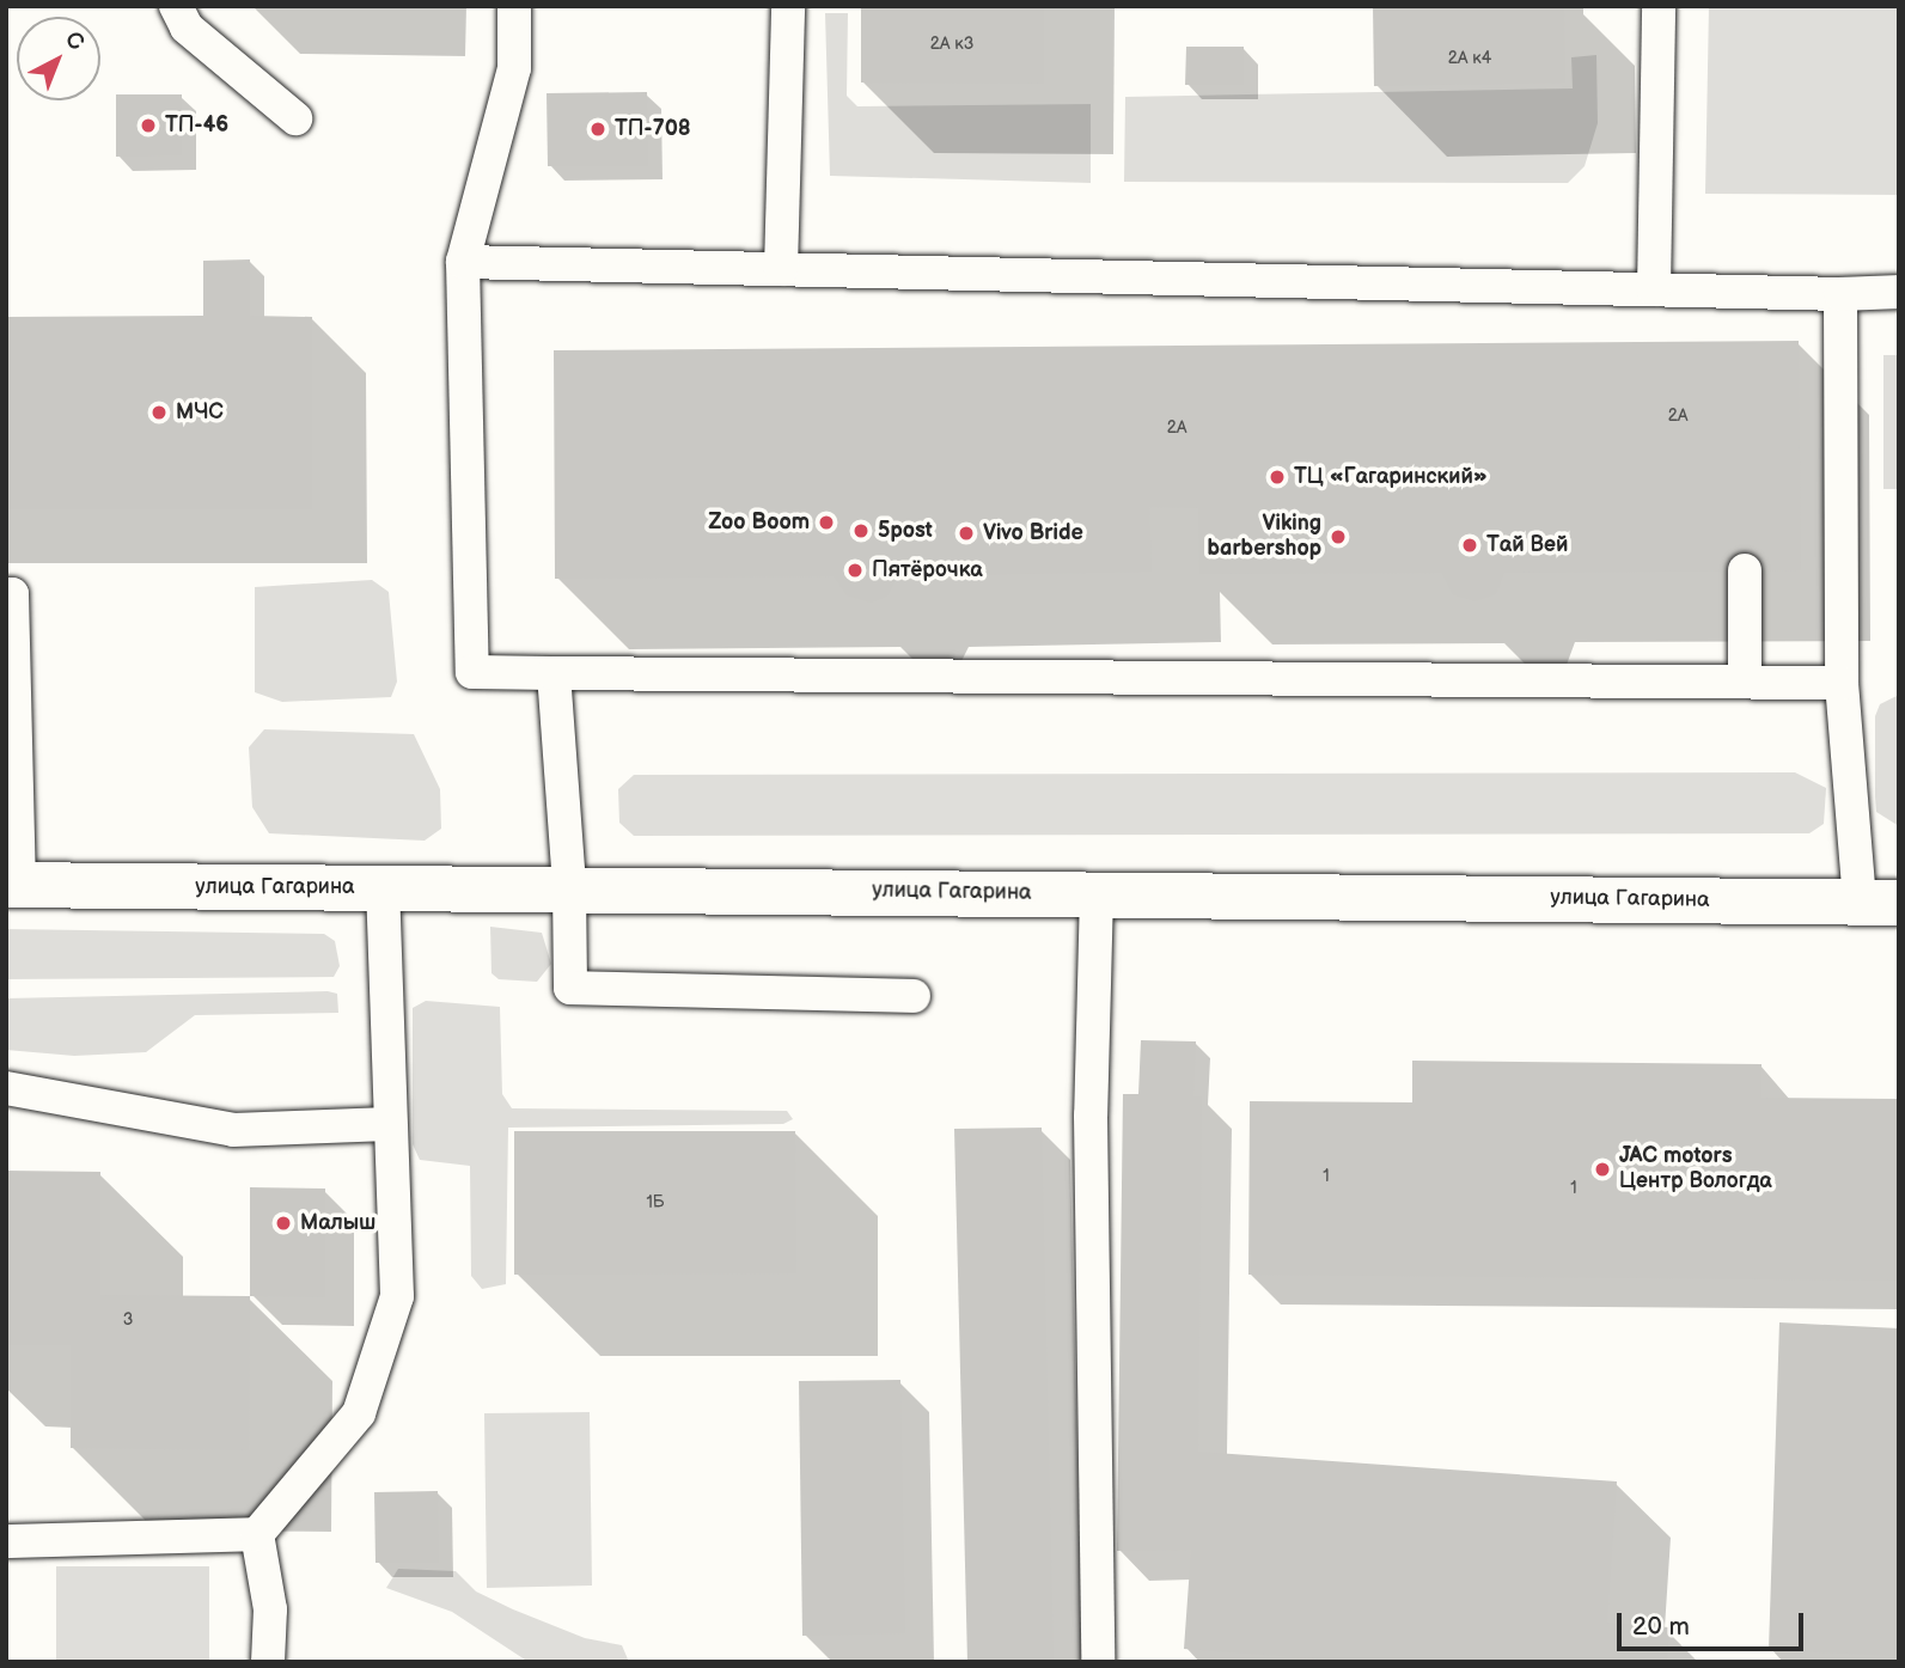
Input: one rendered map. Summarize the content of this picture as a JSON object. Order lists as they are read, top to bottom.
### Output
{
  "streets": {
    "street": ["улица Гагарина"]
  },
  "places": [
    "ТП-46",
    "ТП-708",
    "МЧС",
    "ТЦ «Гагаринский»",
    "Zoo Boom",
    "5post",
    "Vivo Bride",
    "Viking barbershop",
    "Тай Вей",
    "Пятёрочка",
    "JAC motors Центр Вологда",
    "Малыш"
  ],
  "house_numbers": [
    "2А к3",
    "2А к4",
    "2А",
    "2А",
    "1",
    "1",
    "1Б",
    "3"
  ],
  "scale_bar": "20 m",
  "north": "top right"
}
